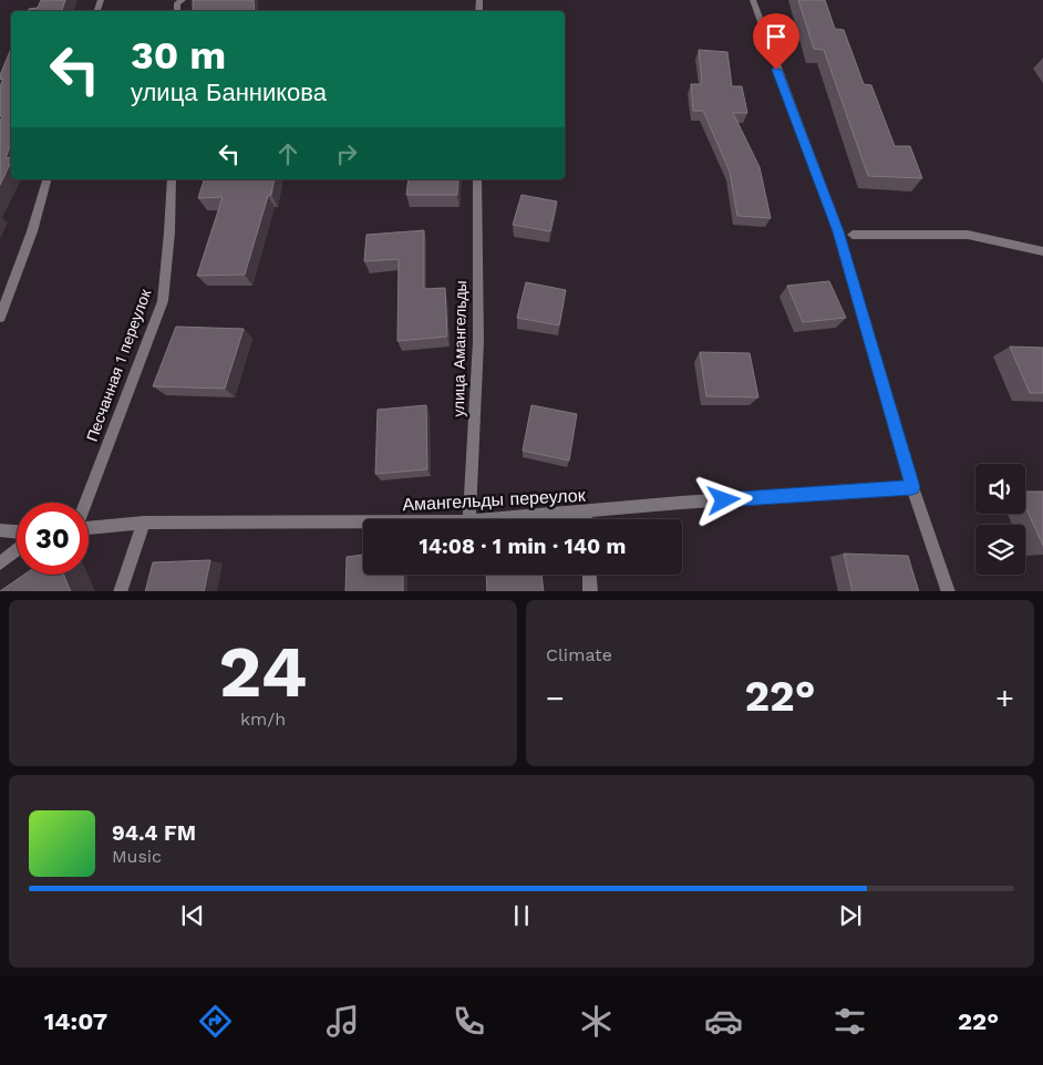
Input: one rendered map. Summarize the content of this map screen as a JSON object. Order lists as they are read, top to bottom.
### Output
{
  "streets": {
    "street": ["улица Амангельды", "Песчанная 1 переулок", "Амангельды переулок"]
  },
  "page": {
    "turn": ["30 m", "улица Банникова"],
    "limit": "30",
    "trip": "14:08 · 1 min · 140 m",
    "tile": [
      ["24", "km/h"],
      "Climate"
    ],
    "heat": ["−", "22°", "+"],
    "song": ["94.4 FM", "Music"],
    "tabs": ["14:07", "22°"]
  }
}
